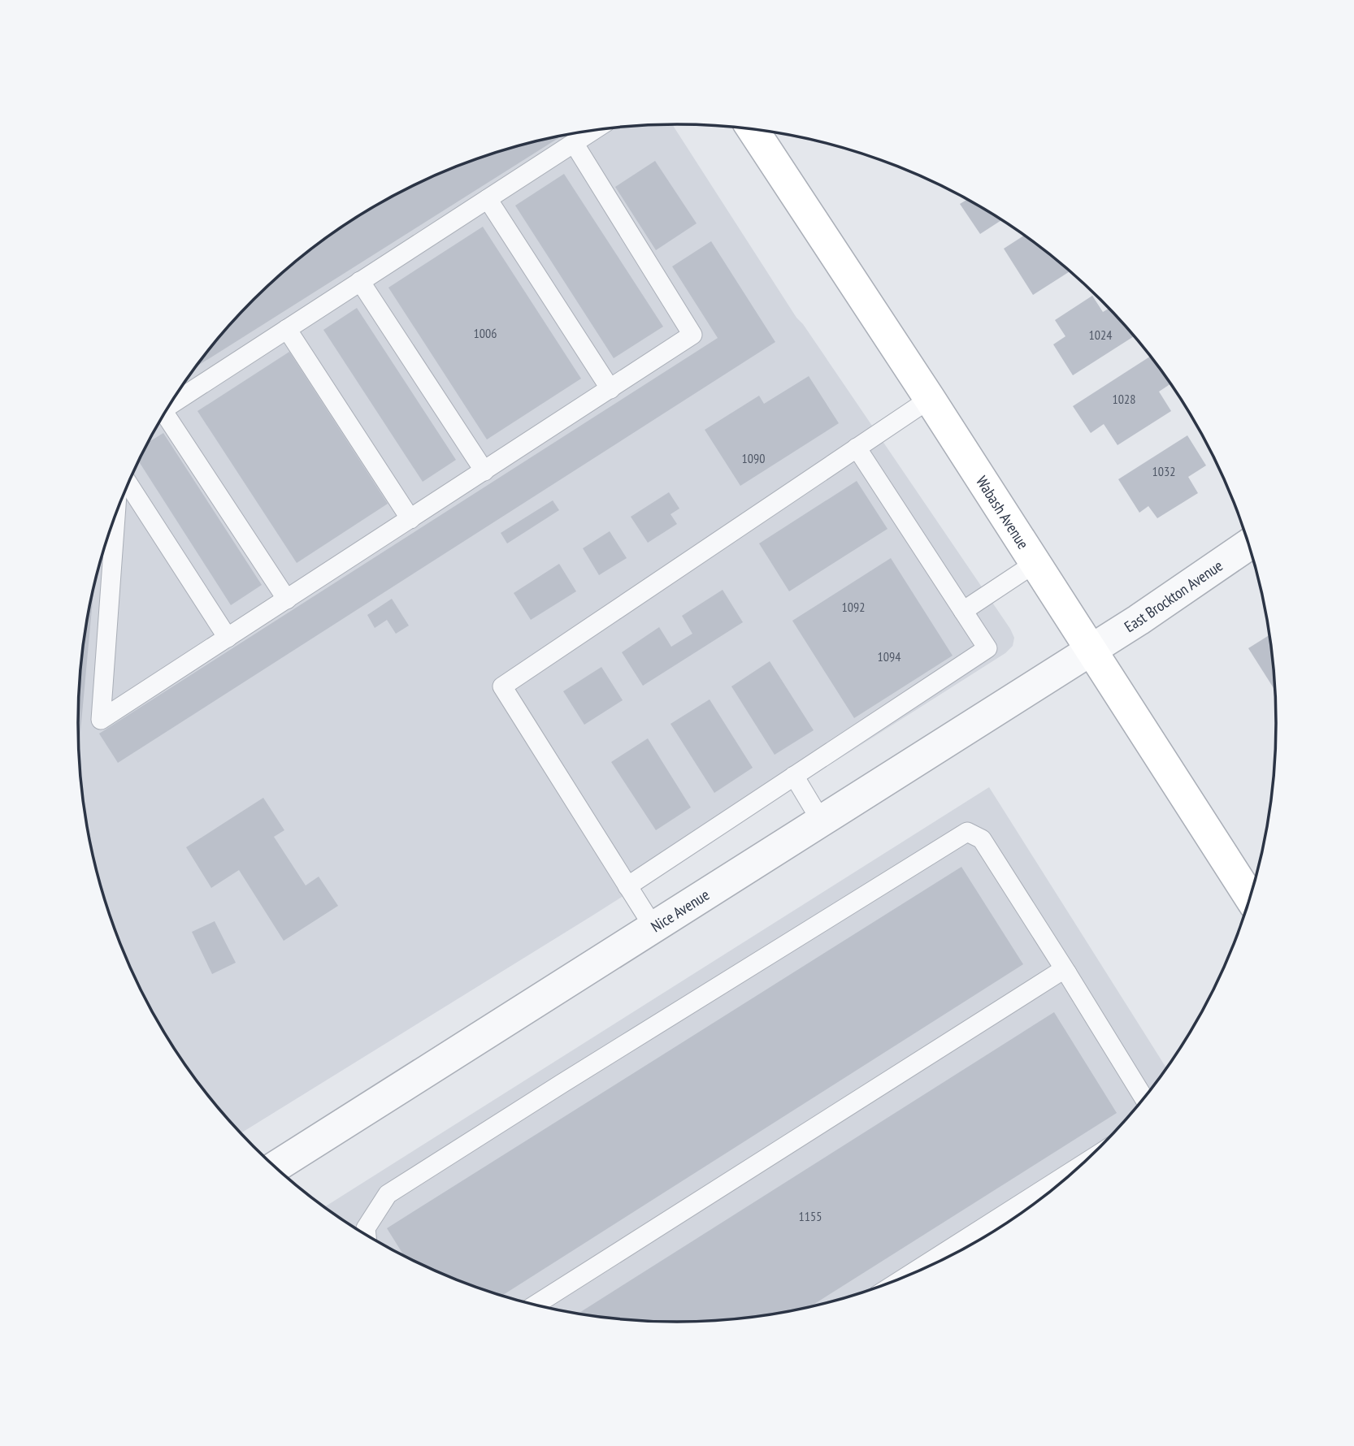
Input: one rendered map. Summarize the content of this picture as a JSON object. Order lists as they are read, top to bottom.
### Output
{
  "streets": {
    "street": ["Wabash Avenue", "East Brockton Avenue", "Nice Avenue"]
  },
  "crossings": [
    ["Wabash Avenue", "East Brockton Avenue"],
    ["Wabash Avenue", "Nice Avenue"],
    ["East Brockton Avenue", "Nice Avenue"]
  ],
  "house_numbers": [
    "1006",
    "1024",
    "1028",
    "1090",
    "1032",
    "1092",
    "1094",
    "1155"
  ]
}
